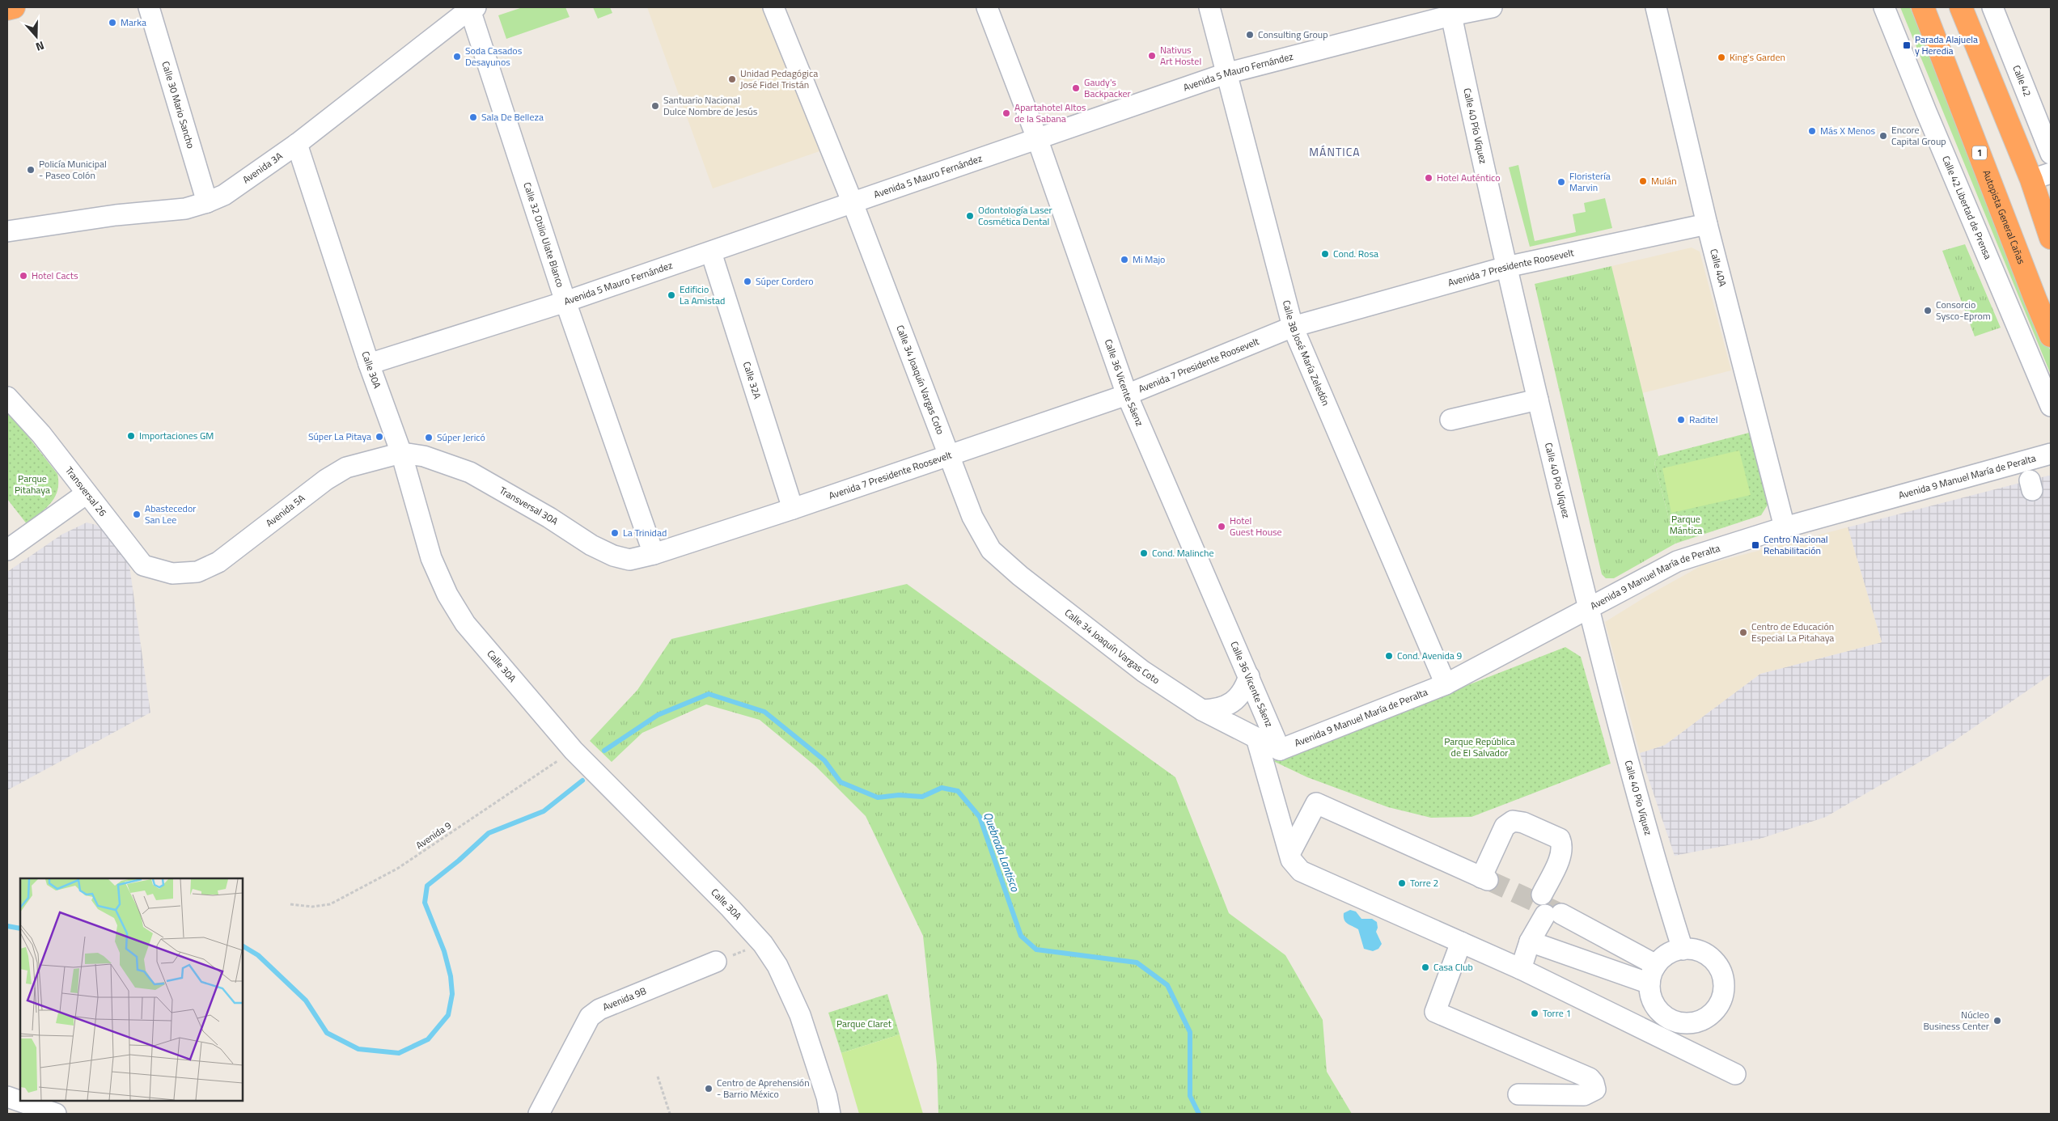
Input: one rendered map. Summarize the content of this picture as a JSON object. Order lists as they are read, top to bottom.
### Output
{
  "streets": {
    "highway": ["1", "Autopista General Cañas"],
    "street": [
      "Avenida 5 Mauro Fernández",
      "Calle 42",
      "Calle 30 Mario Sancho",
      "Calle 40 Pío Víquez",
      "Avenida 3A",
      "Calle 42 Libertad de Prensa",
      "Calle 32 Otilio Ulate Blanco",
      "Avenida 7 Presidente Roosevelt",
      "Calle 40A",
      "Calle 38 José María Zeledón",
      "Calle 30A",
      "Calle 32A",
      "Calle 34 Joaquín Vargas Coto",
      "Calle 36 Vicente Sáenz",
      "Avenida 9 Manuel María de Peralta",
      "Transversal 26",
      "Transversal 30A",
      "Avenida 5A",
      "Avenida 9B"
    ],
    "path": ["Avenida 9"]
  },
  "crossings": [
    ["Avenida 5 Mauro Fernández", "Calle 40 Pío Víquez"],
    ["Avenida 5 Mauro Fernández", "Calle 32 Otilio Ulate Blanco"],
    ["Avenida 5 Mauro Fernández", "Calle 38 José María Zeledón"],
    ["Avenida 5 Mauro Fernández", "Calle 30A"],
    ["Avenida 5 Mauro Fernández", "Calle 32A"],
    ["Avenida 5 Mauro Fernández", "Calle 34 Joaquín Vargas Coto"],
    ["Avenida 5 Mauro Fernández", "Calle 36 Vicente Sáenz"],
    ["Calle 30 Mario Sancho", "Avenida 3A"],
    ["Calle 40 Pío Víquez", "Avenida 7 Presidente Roosevelt"],
    ["Calle 40 Pío Víquez", "Avenida 9 Manuel María de Peralta"],
    ["Avenida 3A", "Calle 32 Otilio Ulate Blanco"],
    ["Avenida 3A", "Calle 30A"],
    ["Calle 32 Otilio Ulate Blanco", "Avenida 7 Presidente Roosevelt"],
    ["Calle 32 Otilio Ulate Blanco", "Transversal 30A"],
    ["Avenida 7 Presidente Roosevelt", "Calle 40A"],
    ["Avenida 7 Presidente Roosevelt", "Calle 38 José María Zeledón"],
    ["Avenida 7 Presidente Roosevelt", "Calle 32A"],
    ["Avenida 7 Presidente Roosevelt", "Calle 34 Joaquín Vargas Coto"],
    ["Avenida 7 Presidente Roosevelt", "Calle 36 Vicente Sáenz"],
    ["Avenida 7 Presidente Roosevelt", "Transversal 30A"],
    ["Calle 40A", "Avenida 9 Manuel María de Peralta"],
    ["Calle 38 José María Zeledón", "Avenida 9 Manuel María de Peralta"],
    ["Calle 30A", "Transversal 30A"],
    ["Calle 30A", "Avenida 5A"],
    ["Calle 30A", "Avenida 9"],
    ["Calle 34 Joaquín Vargas Coto", "Calle 36 Vicente Sáenz"],
    ["Calle 34 Joaquín Vargas Coto", "Avenida 9 Manuel María de Peralta"],
    ["Calle 36 Vicente Sáenz", "Avenida 9 Manuel María de Peralta"],
    ["Transversal 26", "Avenida 5A"],
    ["Transversal 30A", "Avenida 5A"]
  ],
  "districts": ["MÁNTICA"],
  "water": ["Quebrada Lantisco"],
  "parks": [
    "Parque Pitahaya",
    "Parque Mántica",
    "Parque República de El Salvador",
    "Parque Claret"
  ],
  "places": {
    "other": [
      "Marka",
      "Consulting Group",
      "Nativus Art Hostel",
      "Soda Casados Desayunos",
      "King's Garden",
      "Unidad Pedagógica José Fidel Tristán",
      "Gaudy's Backpacker",
      "Santuario Nacional Dulce Nombre de Jesús",
      "Apartahotel Altos de la Sabana",
      "Sala De Belleza",
      "Más X Menos",
      "Encore Capital Group",
      "Policía Municipal - Paseo Colón",
      "Hotel Auténtico",
      "Mulán",
      "Floristería Marvin",
      "Odontología Laser Cosmética Dental",
      "Cond. Rosa",
      "Mi Majo",
      "Hotel Cacts",
      "Súper Cordero",
      "Edificio La Amistad",
      "Consorcio Sysco-Eprom",
      "Raditel",
      "Importaciones GM",
      "Súper La Pitaya",
      "Súper Jericó",
      "Abastecedor San Lee",
      "Hotel Guest House",
      "La Trinidad",
      "Cond. Malinche",
      "Centro de Educación Especial La Pitahaya",
      "Cond. Avenida 9",
      "Torre 2",
      "Casa Club",
      "Torre 1",
      "Núcleo Business Center",
      "Centro de Aprehensión - Barrio México"
    ],
    "transit": ["Parada Alajuela y Heredia", "Centro Nacional Rehabilitación"]
  },
  "north": "bottom"
}
